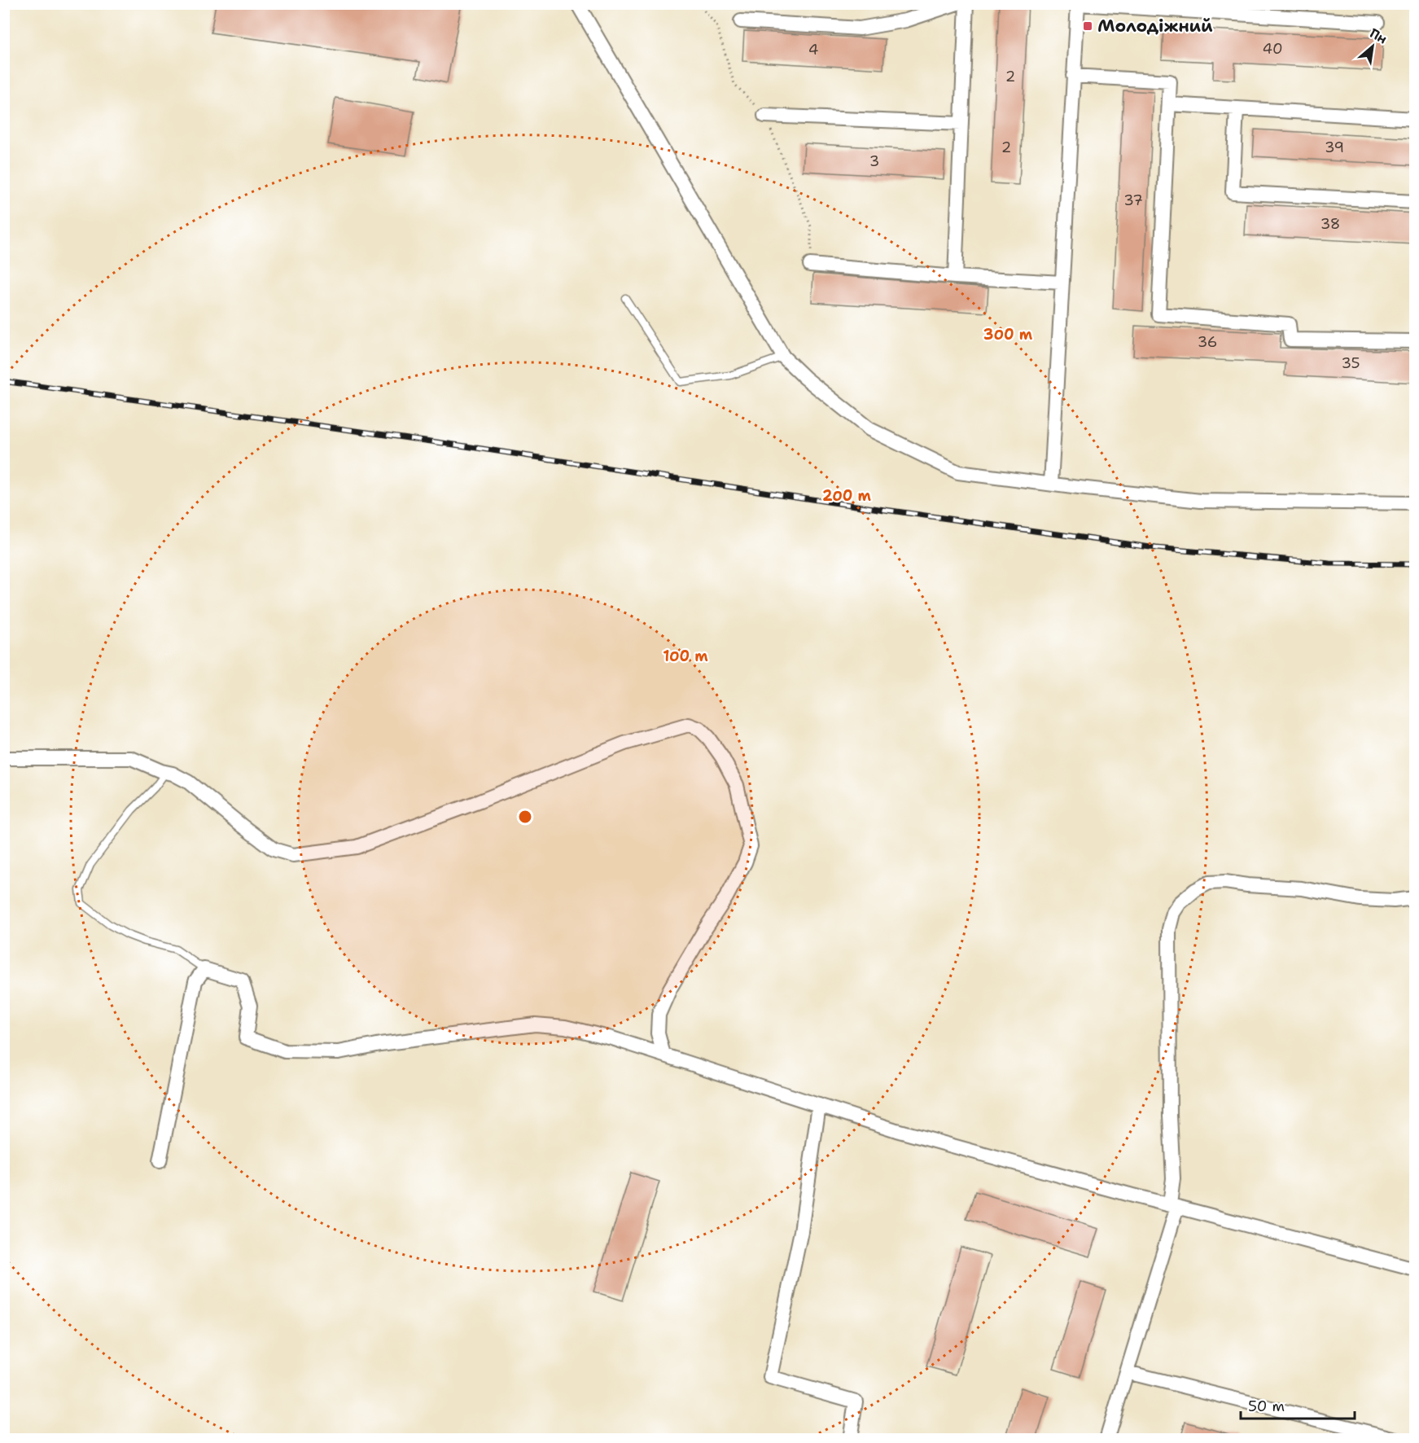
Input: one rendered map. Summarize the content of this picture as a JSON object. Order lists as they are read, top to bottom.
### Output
{
  "places": {
    "transit": ["Молодіжний"]
  },
  "house_numbers": [
    "40",
    "4",
    "2",
    "2",
    "39",
    "3",
    "37",
    "38",
    "36",
    "35"
  ],
  "scale_bar": "50 m",
  "north": "top right",
  "rings": ["300 m", "200 m", "100 m"]
}
